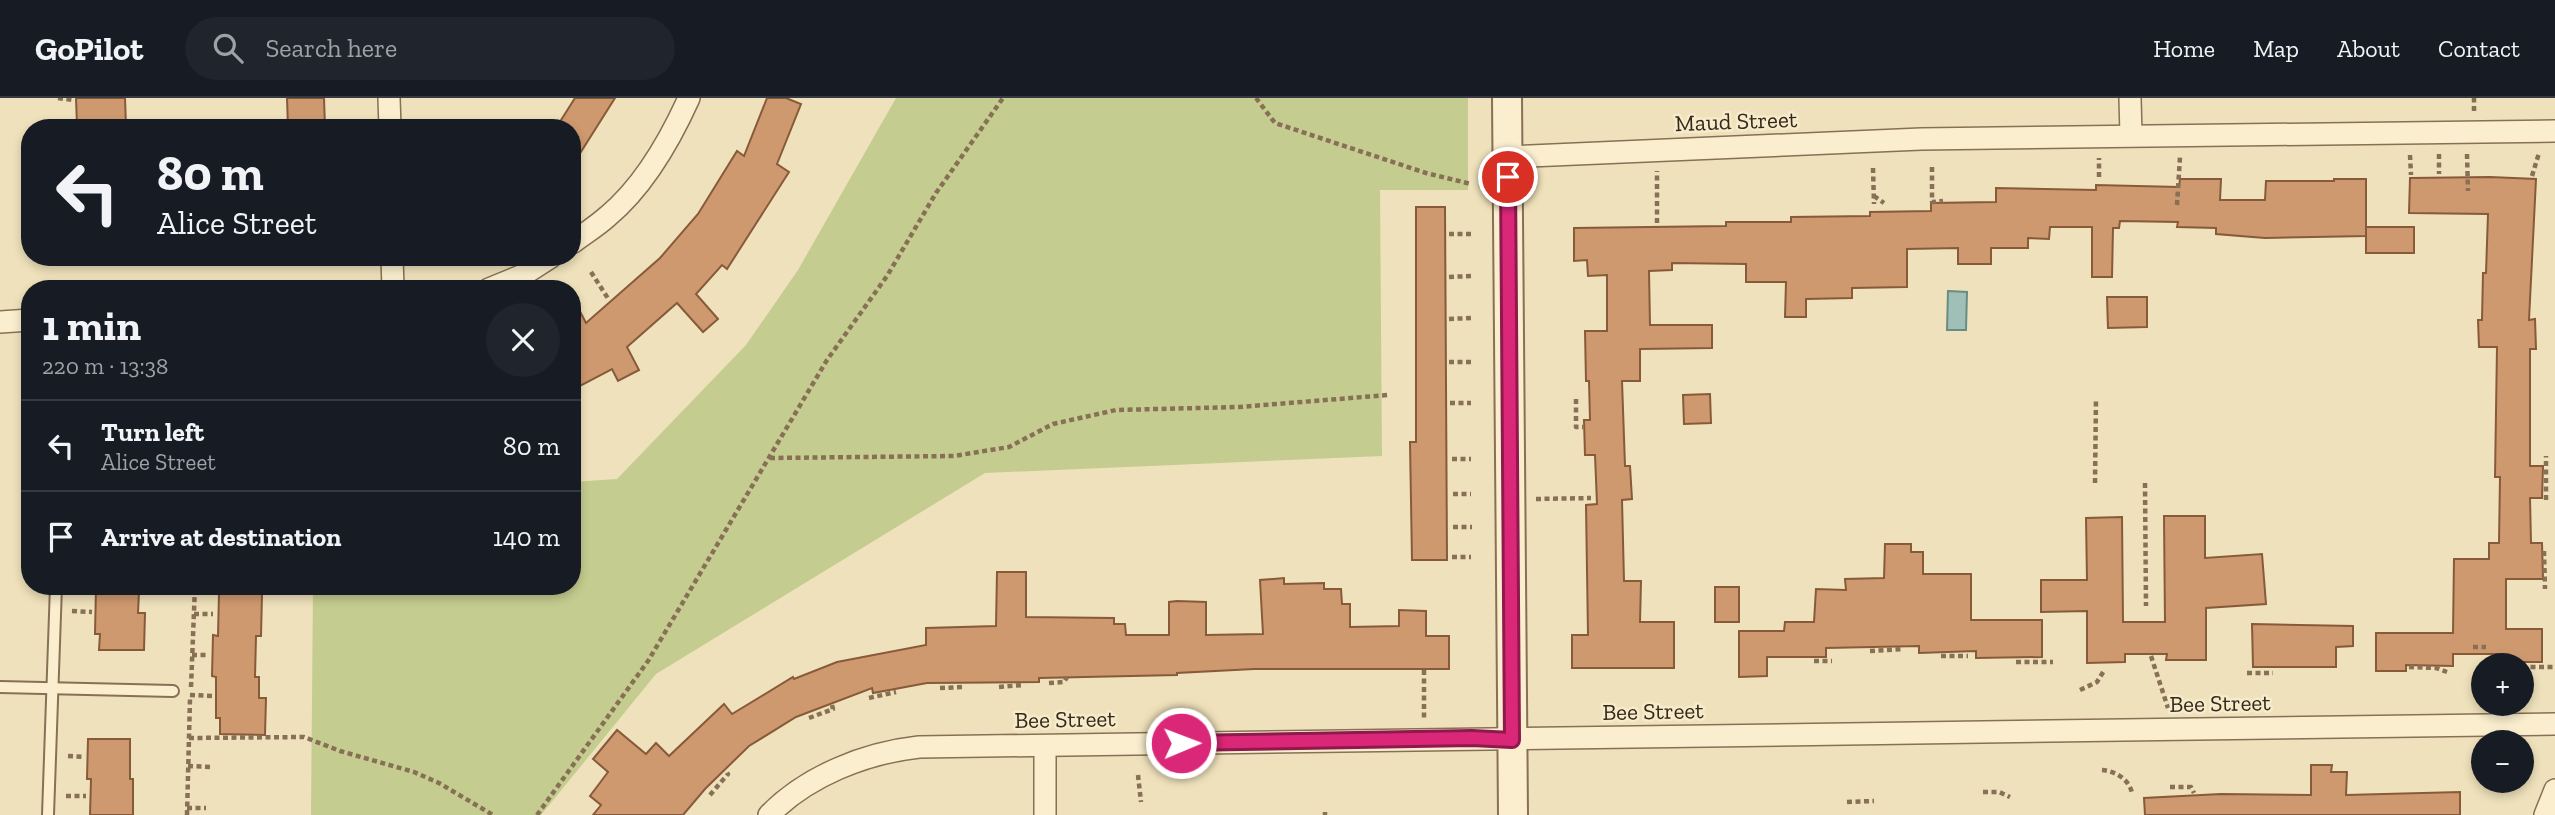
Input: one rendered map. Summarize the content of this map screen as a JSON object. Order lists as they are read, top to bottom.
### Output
{
  "streets": {
    "street": ["Maud Street", "Bee Street"]
  },
  "page": {
    "header": "GoPilot",
    "search": "Search here",
    "nav": [
      "Home",
      "Map",
      "About",
      "Contact"
    ],
    "turn": ["80 m", "Alice Street"],
    "heading": ["1 min", "220 m · 13:38"],
    "list": [
      {
        "name": "Turn left",
        "note": "Alice Street",
        "value": "80 m"
      },
      {
        "name": "Arrive at destination",
        "value": "140 m"
      }
    ],
    "map_buttons": ["+", "−"]
  }
}
